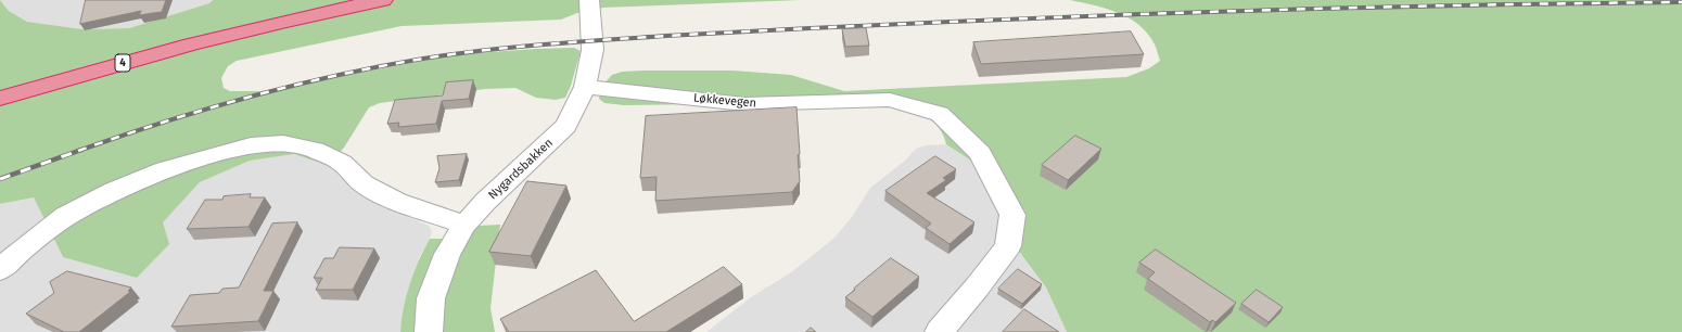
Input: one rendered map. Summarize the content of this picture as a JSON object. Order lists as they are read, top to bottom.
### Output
{
  "streets": {
    "highway": ["4"],
    "street": ["Løkkevegen", "Nygardsbakken"]
  },
  "crossings": [
    ["Løkkevegen", "Nygardsbakken"]
  ]
}
